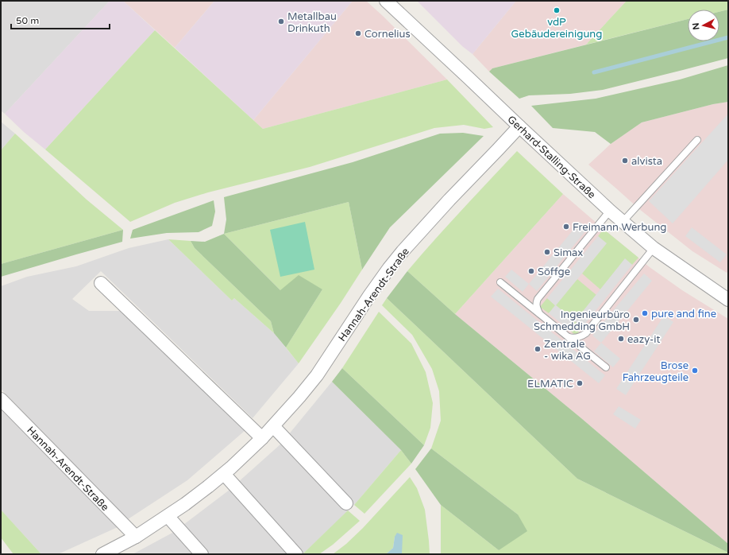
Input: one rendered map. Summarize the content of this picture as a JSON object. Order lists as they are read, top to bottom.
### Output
{
  "streets": {
    "street": ["Gerhard-Stalling-Straße", "Hannah-Arendt-Straße"]
  },
  "crossings": [
    ["Gerhard-Stalling-Straße", "Hannah-Arendt-Straße"]
  ],
  "places": [
    "vdP Gebäudereinigung",
    "Metallbau Drinkuth",
    "Cornelius",
    "alvista",
    "Freimann Werbung",
    "Simax",
    "Söffge",
    "pure and fine",
    "Ingenieurbüro Schmedding GmbH",
    "eazy-it",
    "Zentrale - wika AG",
    "Brose Fahrzeugteile",
    "ELMATIC"
  ],
  "scale_bar": "50 m",
  "north": "left"
}
